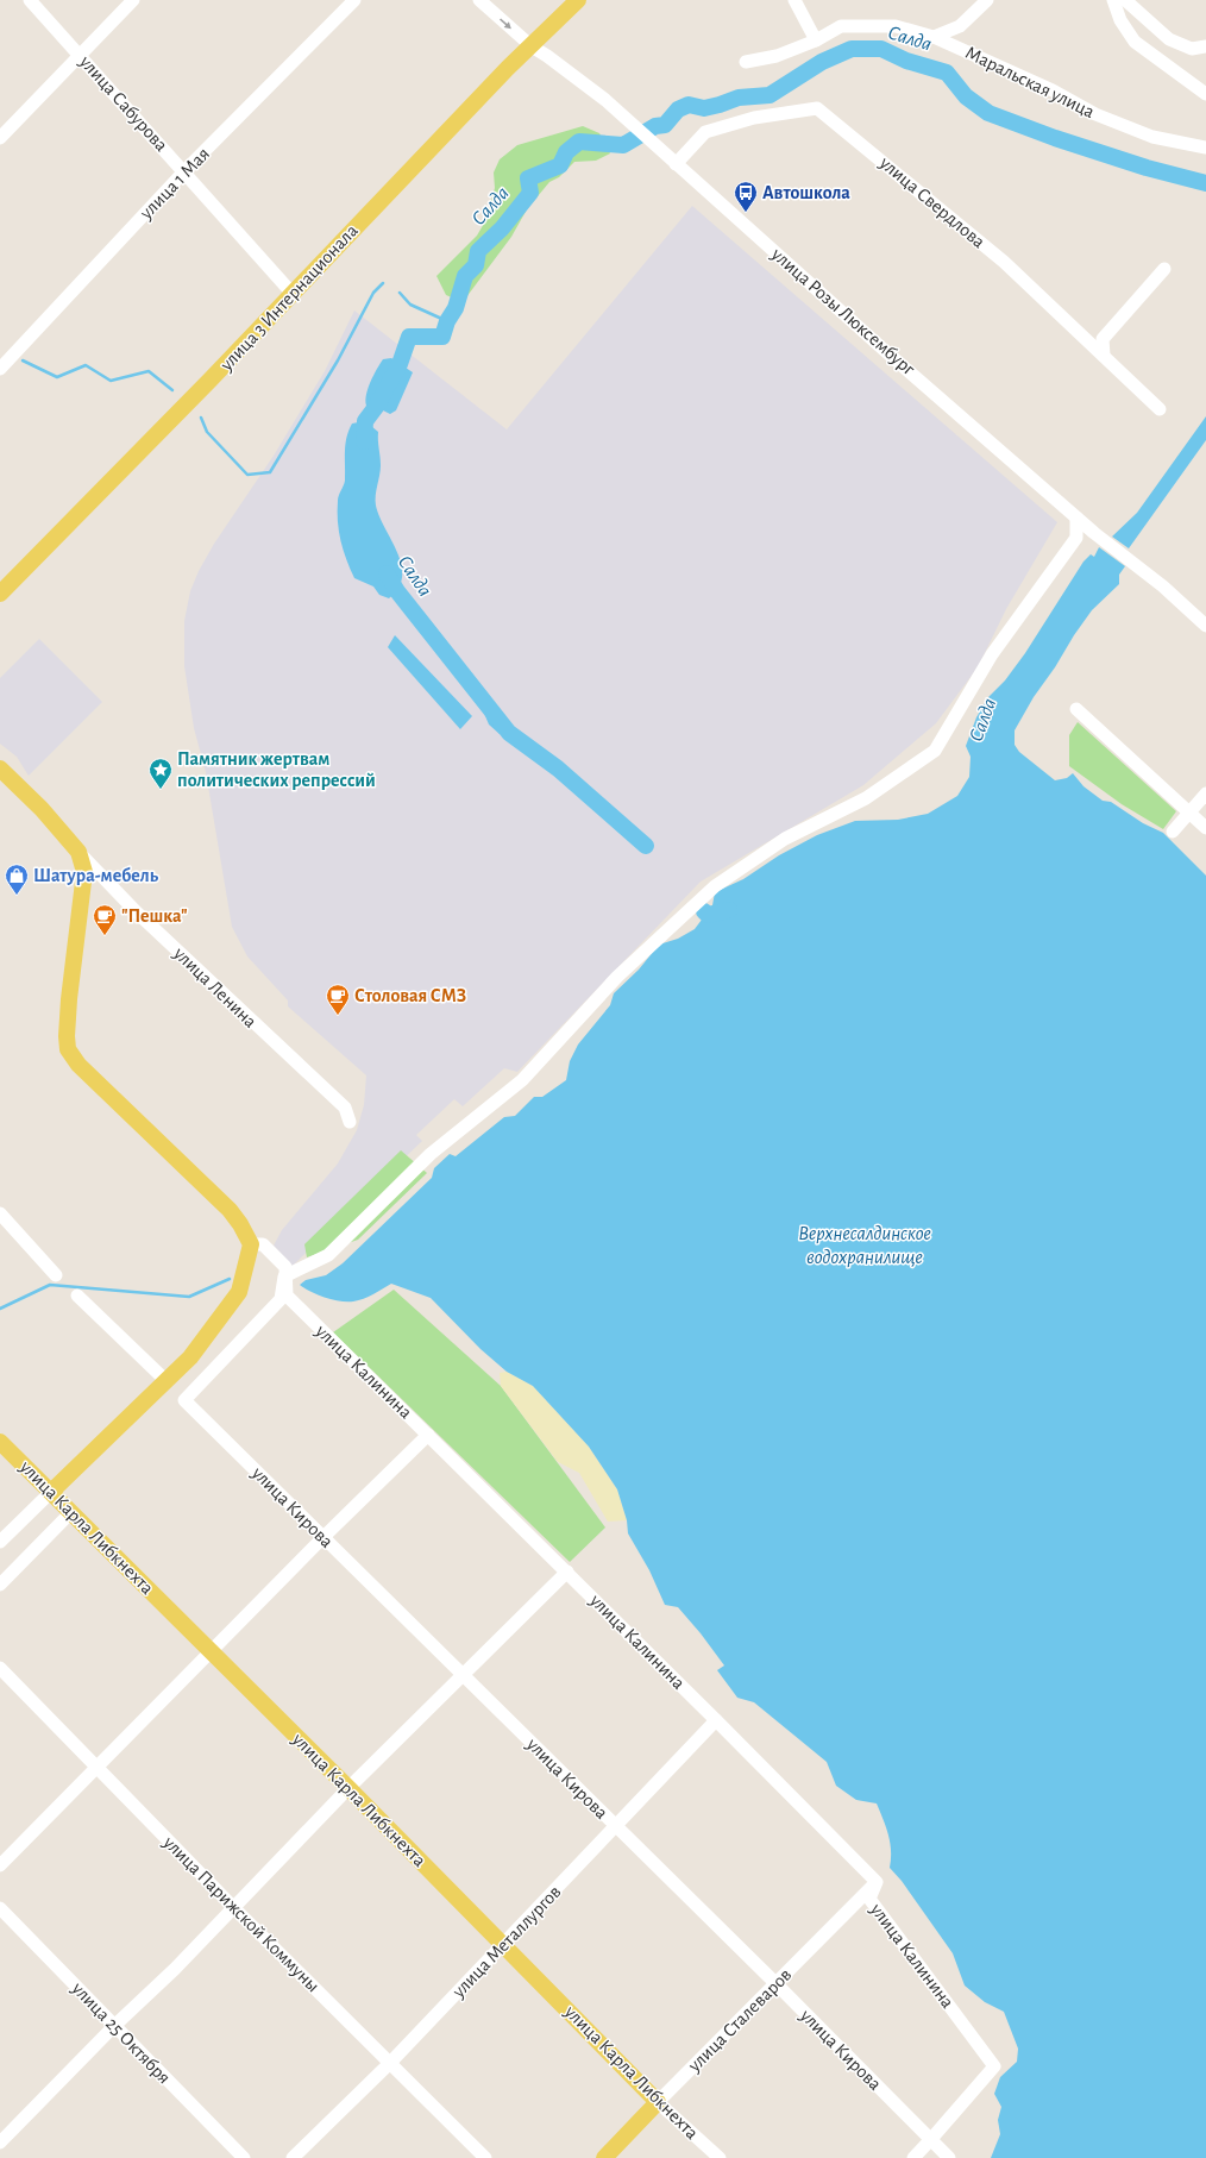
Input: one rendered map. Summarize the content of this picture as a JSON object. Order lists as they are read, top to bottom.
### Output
{
  "streets": {
    "main road": [
      "улица 3 Интернационала",
      "улица Ленина",
      "улица Карла Либкнехта",
      "улица Сталеваров"
    ],
    "street": [
      "Маральская улица",
      "улица Сабурова",
      "улица 1 Мая",
      "улица Свердлова",
      "улица Розы Люксембург",
      "улица Калинина",
      "улица Кирова",
      "улица Парижской Коммуны",
      "улица Металлургов",
      "улица 25 Октября"
    ]
  },
  "crossings": [
    ["улица Сабурова", "улица 1 Мая"],
    ["улица Сабурова", "улица 3 Интернационала"],
    ["улица Свердлова", "улица Розы Люксембург"],
    ["улица 3 Интернационала", "улица Розы Люксембург"],
    ["улица Калинина", "улица Кирова"],
    ["улица Калинина", "улица Металлургов"],
    ["улица Калинина", "улица Сталеваров"],
    ["улица Кирова", "улица Металлургов"],
    ["улица Кирова", "улица Сталеваров"],
    ["улица Карла Либкнехта", "улица Металлургов"],
    ["улица Карла Либкнехта", "улица Сталеваров"],
    ["улица Парижской Коммуны", "улица Металлургов"]
  ],
  "water": ["Салда", "Верхнесалдинское водохранилище"],
  "places": {
    "bus stop": ["Автошкола"],
    "place": ["Памятник жертвам политических репрессий"],
    "shop": ["Шатура-мебель"],
    "cafe": ["\"Пешка\"", "Столовая СМЗ"]
  }
}
